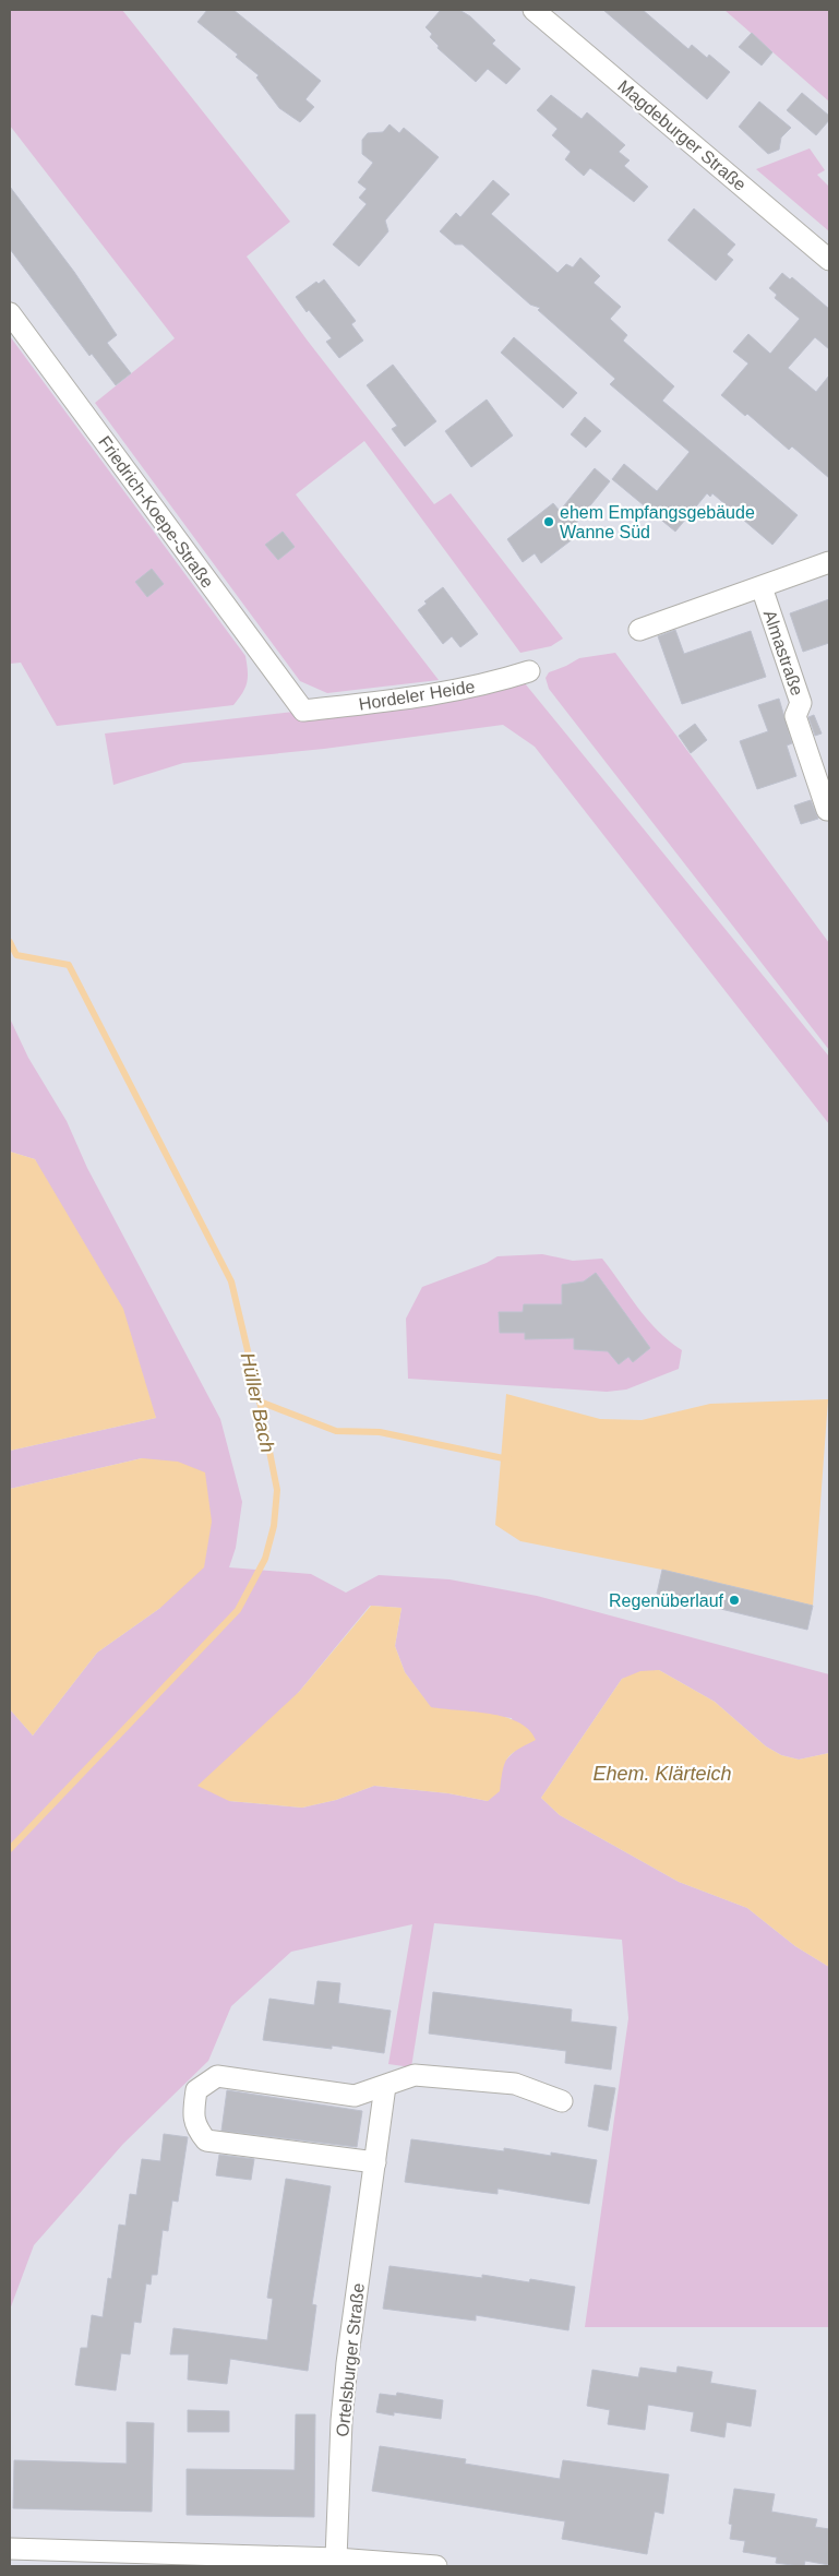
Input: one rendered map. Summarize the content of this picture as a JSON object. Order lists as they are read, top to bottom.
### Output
{
  "streets": {
    "street": [
      "Magdeburger Straße",
      "Friedrich-Koepe-Straße",
      "Almastraße",
      "Hordeler Heide",
      "Ortelsburger Straße"
    ]
  },
  "crossings": [
    ["Friedrich-Koepe-Straße", "Hordeler Heide"]
  ],
  "water": ["Hüller Bach", "Ehem. Klärteich"],
  "places": ["ehem Empfangsgebäude Wanne Süd", "Regenüberlauf"]
}
